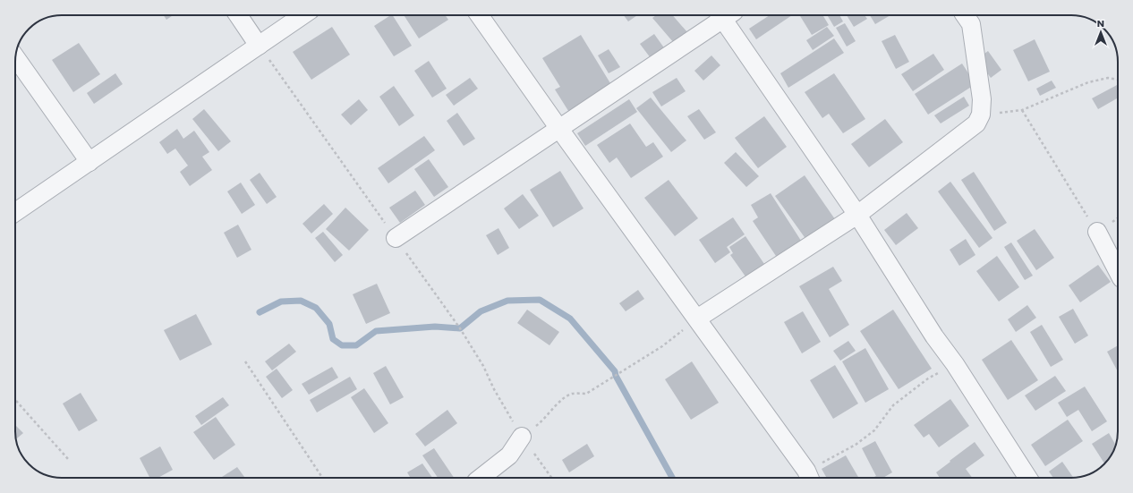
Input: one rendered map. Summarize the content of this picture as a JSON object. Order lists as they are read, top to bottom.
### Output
{
  "north": "top"
}
